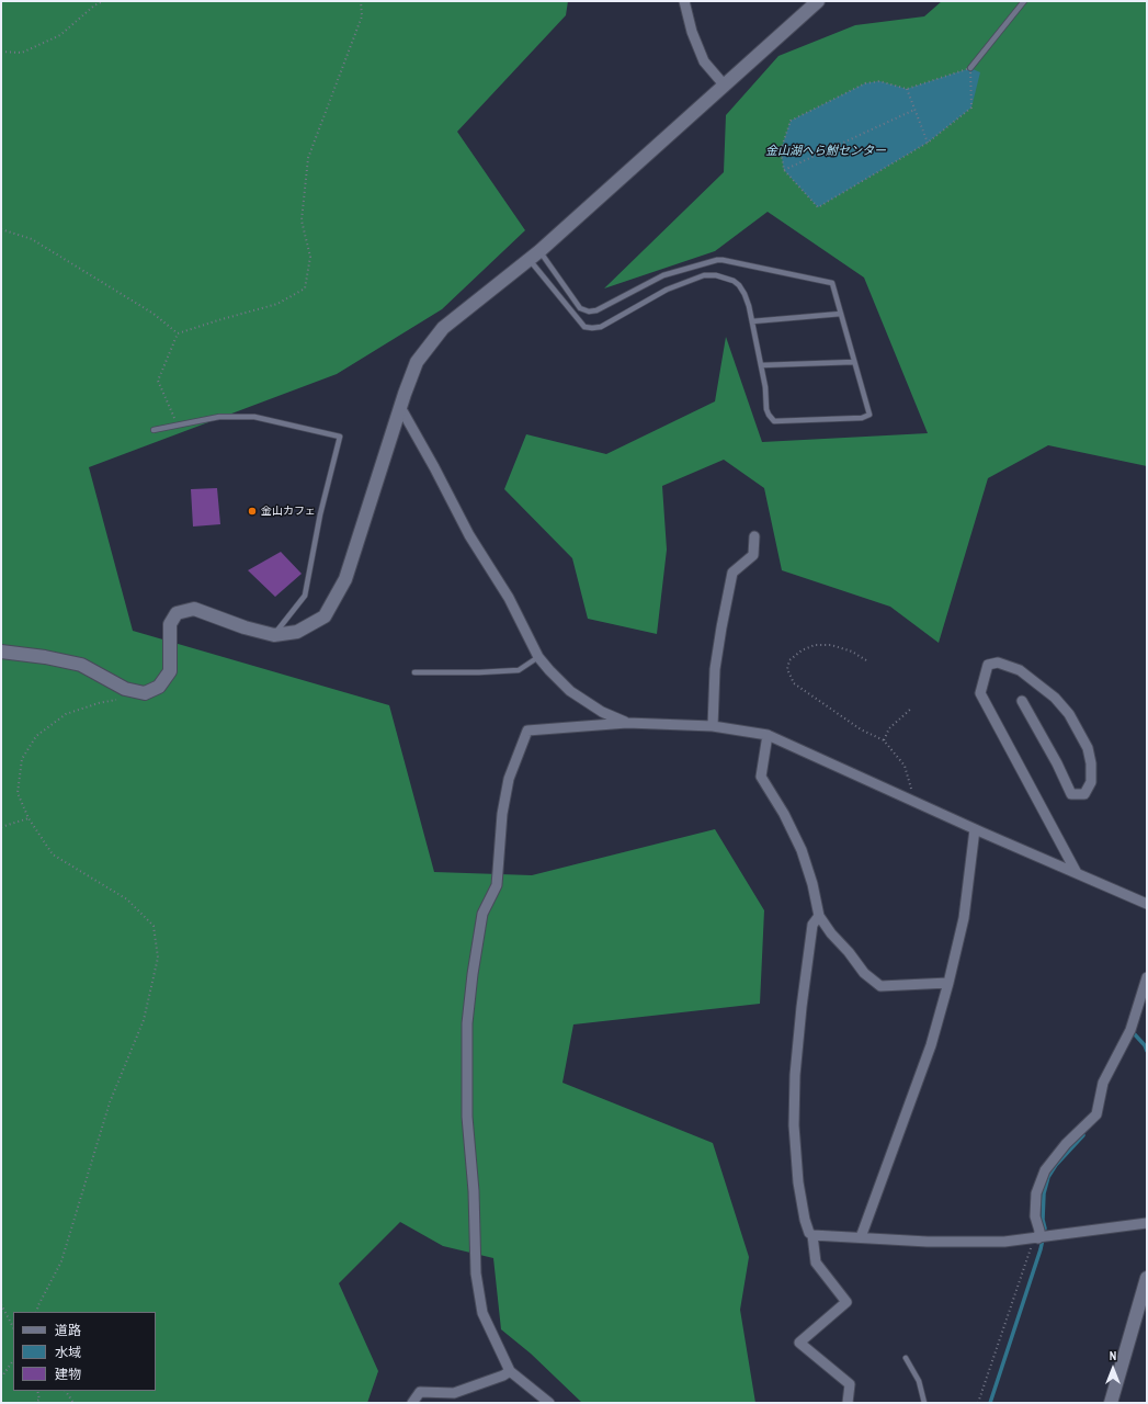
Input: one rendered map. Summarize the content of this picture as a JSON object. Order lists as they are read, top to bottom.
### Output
{
  "water": ["金山湖へら鮒センター"],
  "places": ["金山カフェ"],
  "legend": ["道路", "水域", "建物"],
  "north": "top"
}
